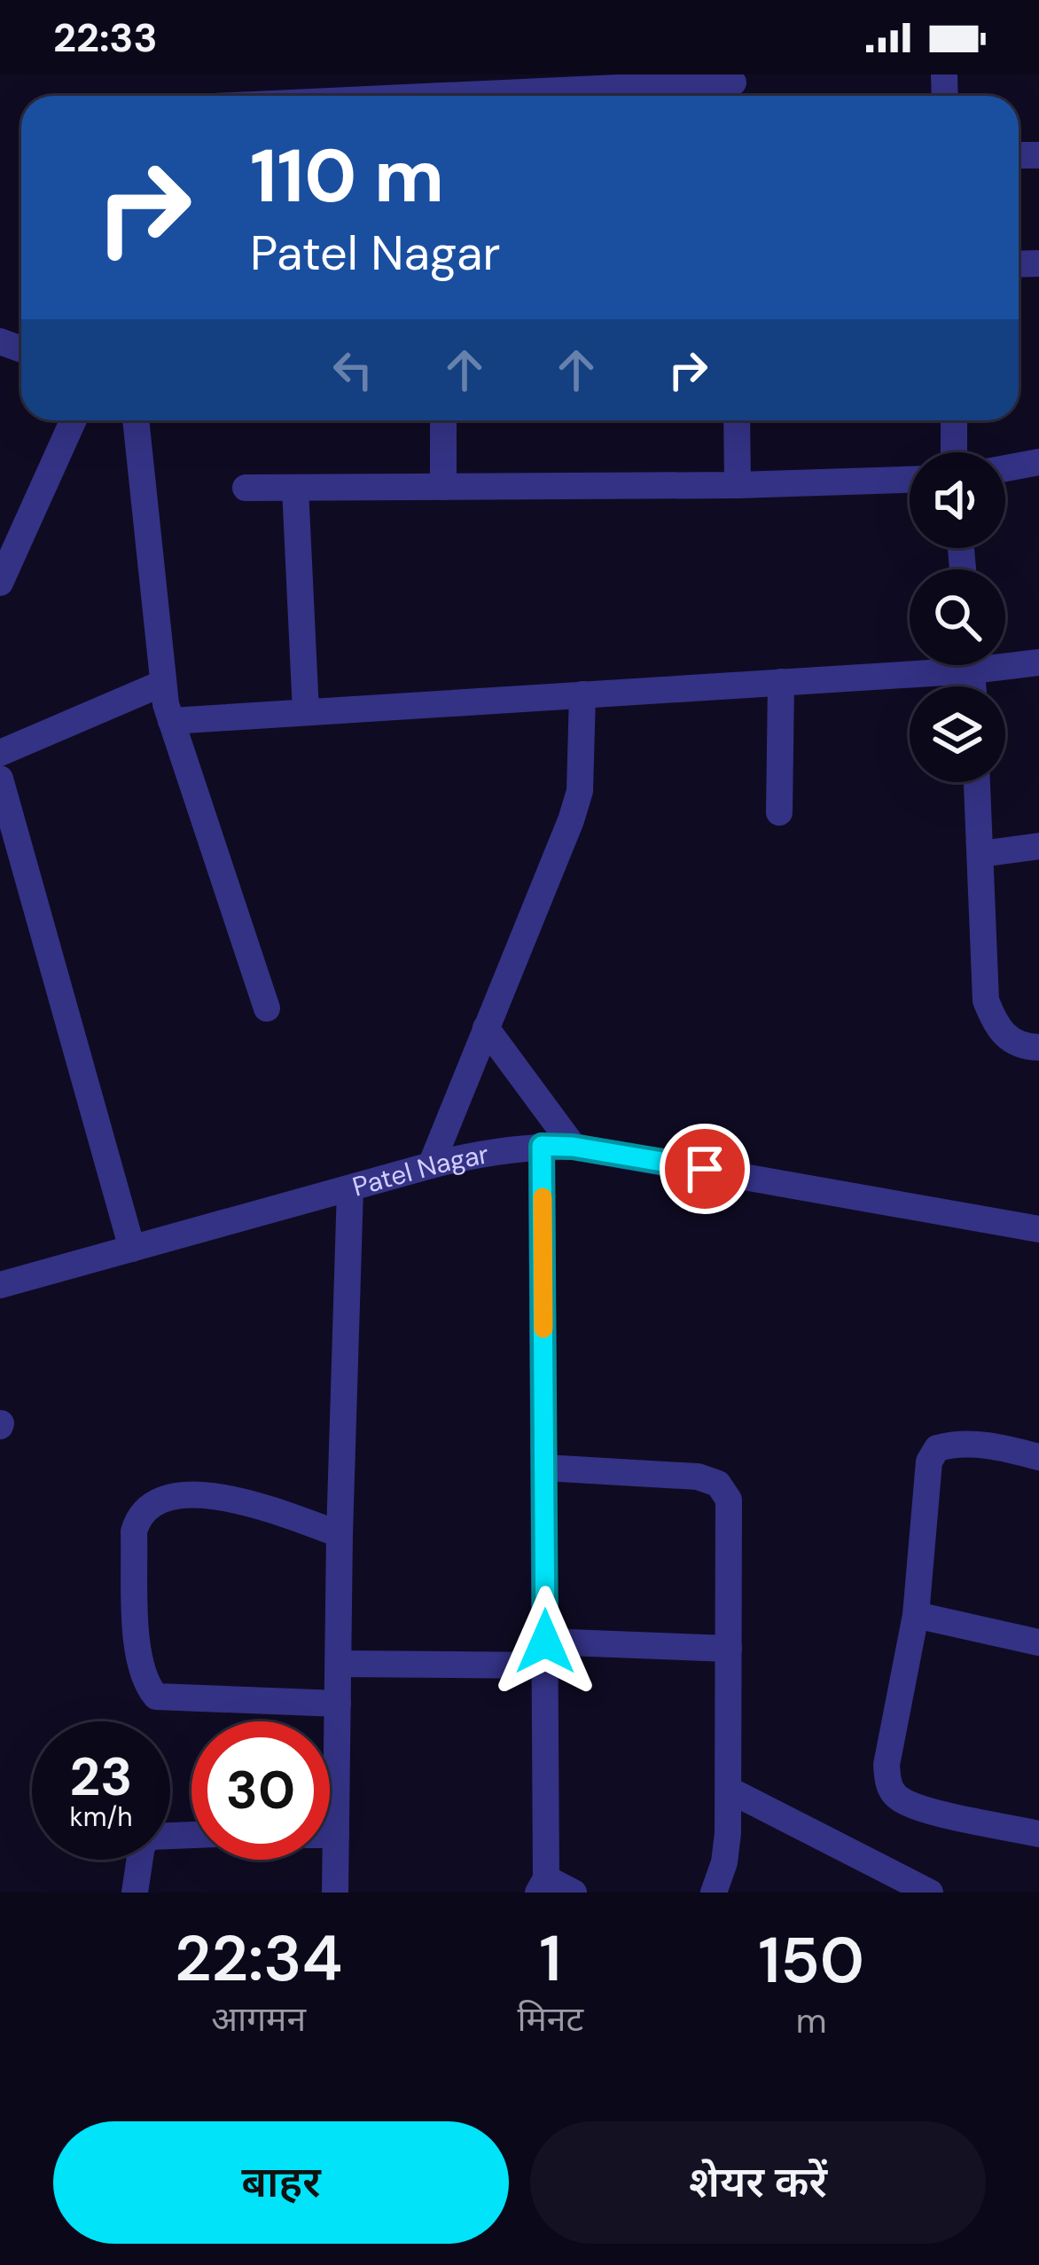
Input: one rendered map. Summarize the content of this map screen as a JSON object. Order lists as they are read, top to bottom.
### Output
{
  "streets": {
    "street": ["Patel Nagar"]
  },
  "page": {
    "status": "22:33",
    "turn": ["110 m", "Patel Nagar"],
    "speed": "23 km/h",
    "limit": "30",
    "eta": [
      "22:34",
      "आगमन",
      "1",
      "मिनट",
      "150",
      "m"
    ],
    "buttons": ["बाहर", "शेयर करें"]
  }
}
